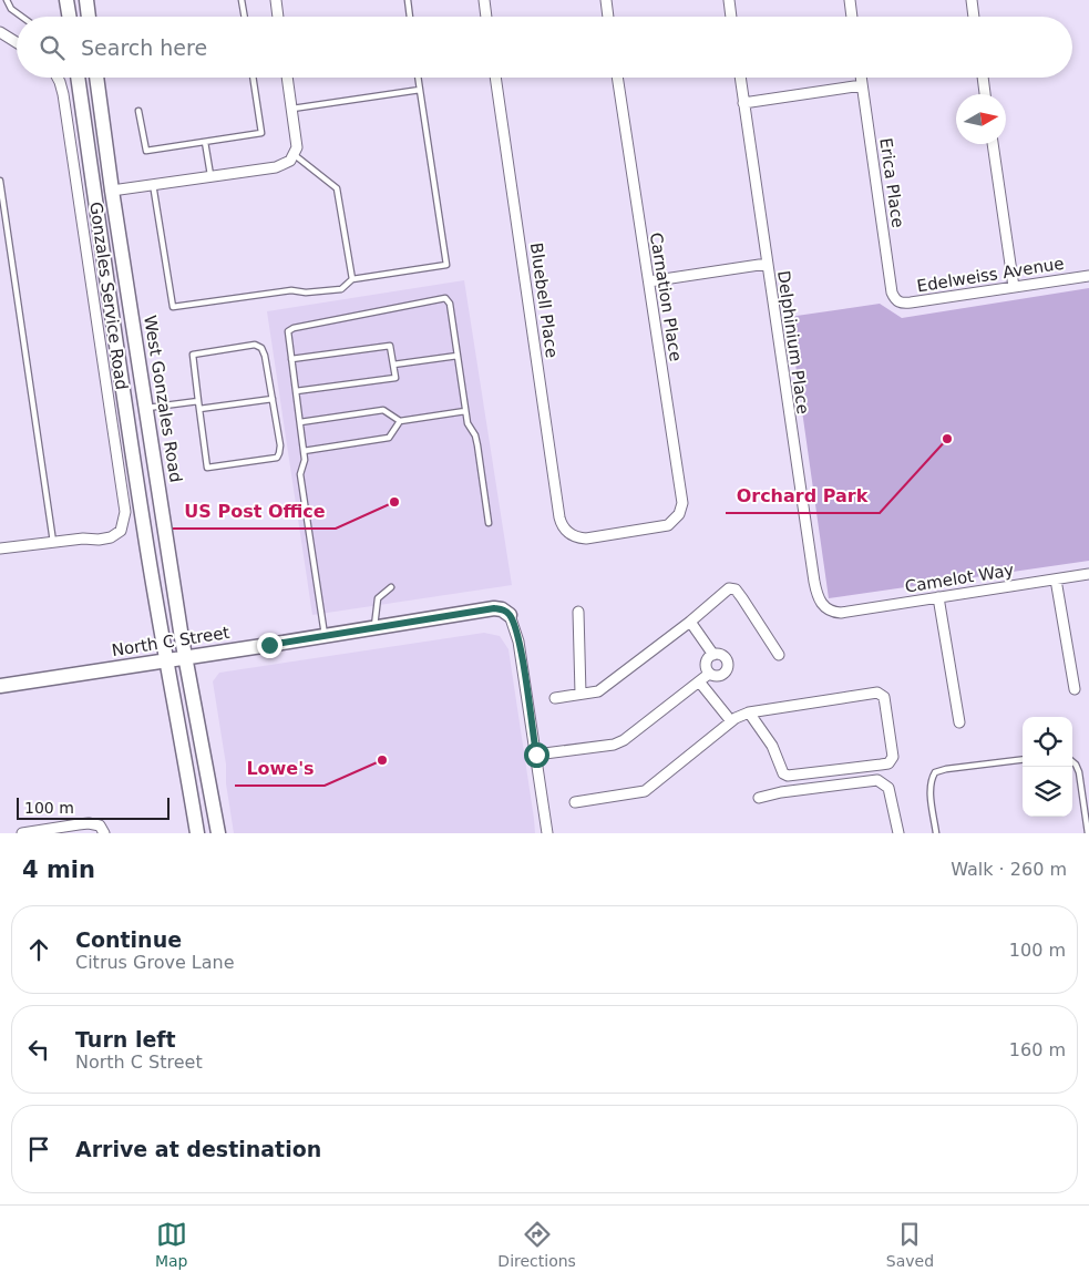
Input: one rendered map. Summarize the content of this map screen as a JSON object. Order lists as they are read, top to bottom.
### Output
{
  "streets": {
    "main road": ["West Gonzales Road", "North C Street"],
    "street": [
      "Erica Place",
      "Edelweiss Avenue",
      "Gonzales Service Road",
      "Carnation Place",
      "Bluebell Place",
      "Delphinium Place",
      "Camelot Way"
    ]
  },
  "crossings": [
    ["Erica Place", "Edelweiss Avenue"],
    ["Carnation Place", "Bluebell Place"],
    ["Delphinium Place", "Camelot Way"],
    ["West Gonzales Road", "North C Street"]
  ],
  "places": ["Orchard Park", "US Post Office", "Lowe's"],
  "scale_bar": "100 m",
  "north": "right",
  "page": {
    "search": "Search here",
    "scale": "100 m",
    "heading": ["4 min", "Walk · 260 m"],
    "list": [
      ["Continue", "Citrus Grove Lane", "100 m"],
      ["Turn left", "North C Street", "160 m"],
      "Arrive at destination"
    ],
    "nav": ["Map", "Directions", "Saved"]
  }
}
